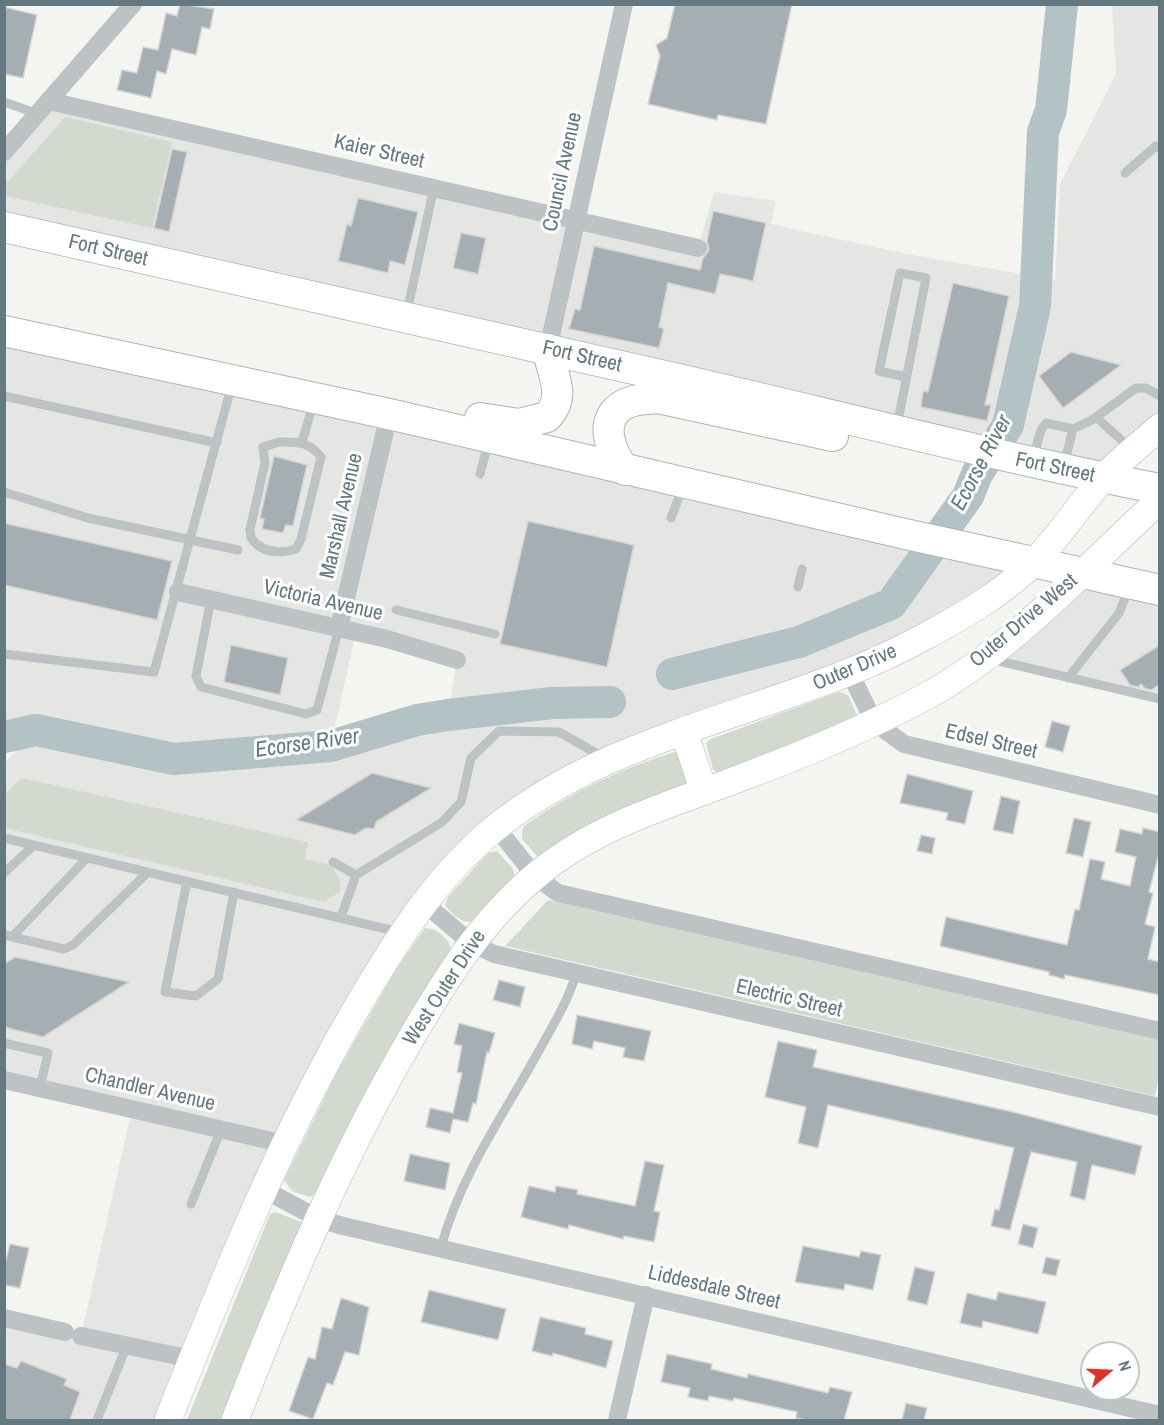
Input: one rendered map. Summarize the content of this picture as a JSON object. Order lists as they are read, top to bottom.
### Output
{
  "streets": {
    "main road": [
      "Fort Street",
      "Outer Drive West",
      "Outer Drive",
      "West Outer Drive"
    ],
    "street": [
      "Kaier Street",
      "Council Avenue",
      "Marshall Avenue",
      "Victoria Avenue",
      "Edsel Street",
      "Electric Street",
      "Chandler Avenue",
      "Liddesdale Street"
    ]
  },
  "crossings": [
    ["Kaier Street", "Council Avenue"],
    ["Council Avenue", "Fort Street"],
    ["Fort Street", "Outer Drive"],
    ["Marshall Avenue", "Victoria Avenue"],
    ["Outer Drive West", "Edsel Street"],
    ["Outer Drive West", "West Outer Drive"],
    ["Outer Drive", "Edsel Street"],
    ["Edsel Street", "West Outer Drive"],
    ["West Outer Drive", "Electric Street"],
    ["West Outer Drive", "Liddesdale Street"]
  ],
  "water": ["Ecorse River"],
  "north": "right"
}
